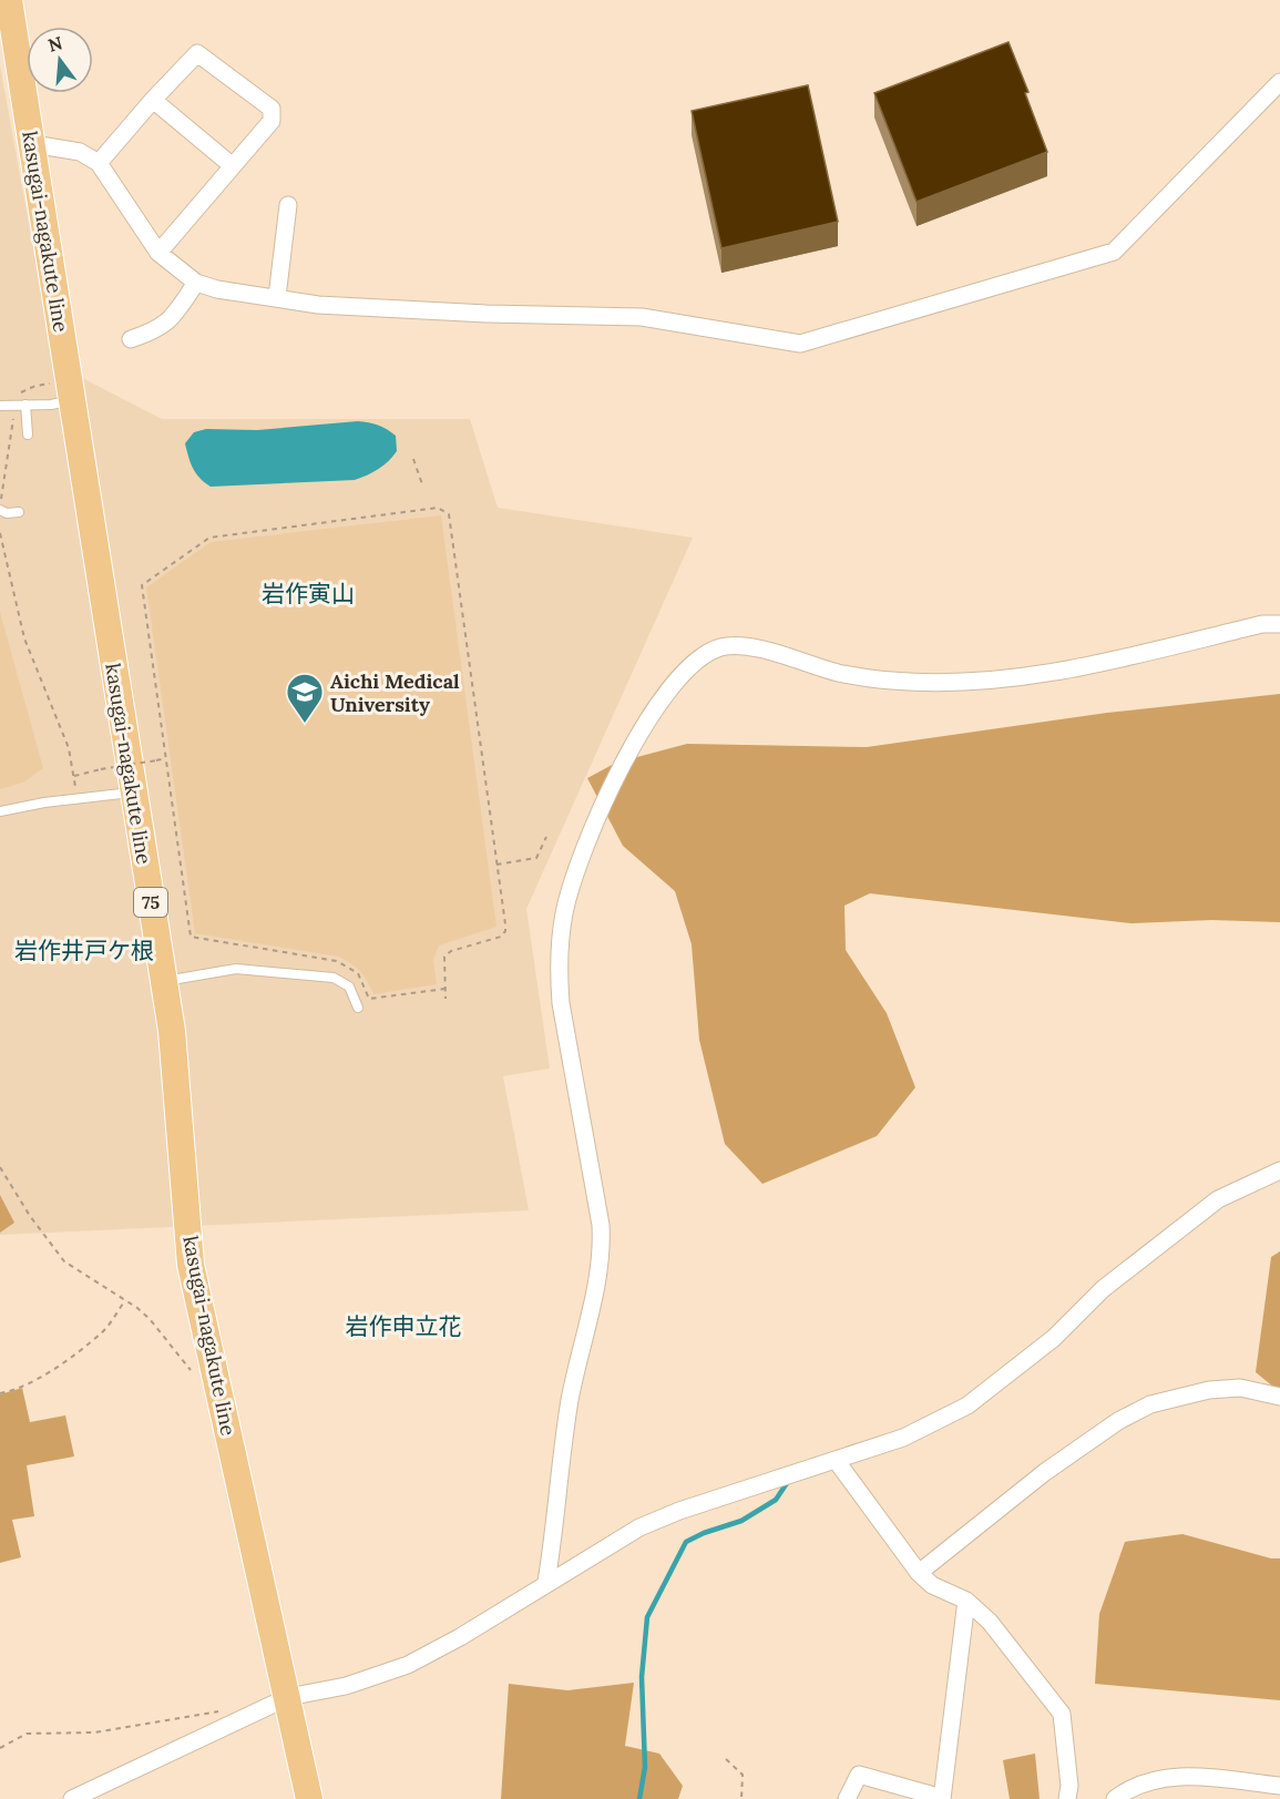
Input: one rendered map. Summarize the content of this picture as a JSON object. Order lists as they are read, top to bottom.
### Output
{
  "streets": {
    "main road": ["kasugai-nagakute line", "75"]
  },
  "districts": ["岩作寅山", "岩作井戸ケ根", "岩作申立花"],
  "places": {
    "school or university": ["Aichi Medical University"]
  },
  "north": "top"
}
